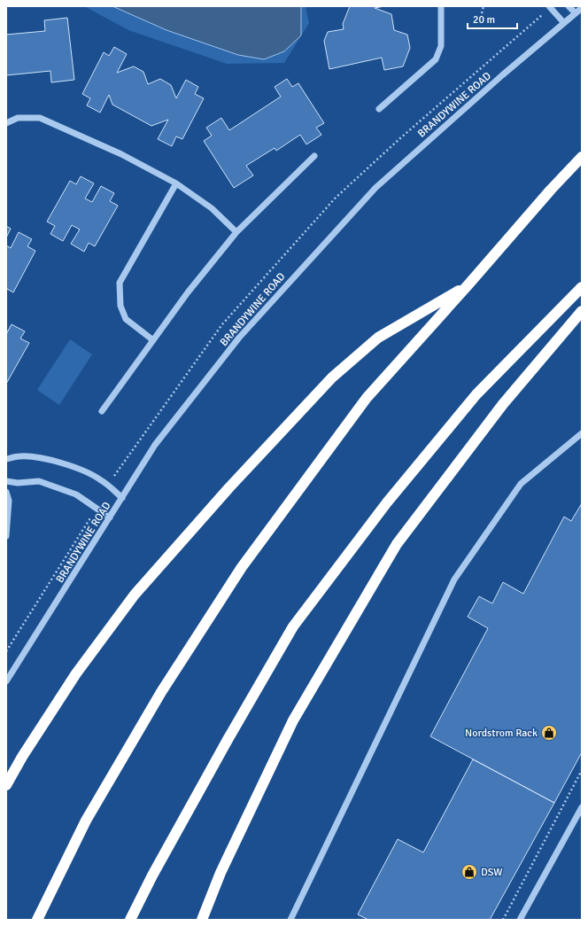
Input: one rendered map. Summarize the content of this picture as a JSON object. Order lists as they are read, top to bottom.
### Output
{
  "streets": {
    "street": ["BRANDYWINE ROAD"]
  },
  "places": {
    "shop": ["Nordstrom Rack", "DSW"]
  },
  "scale_bar": "20 m"
}
